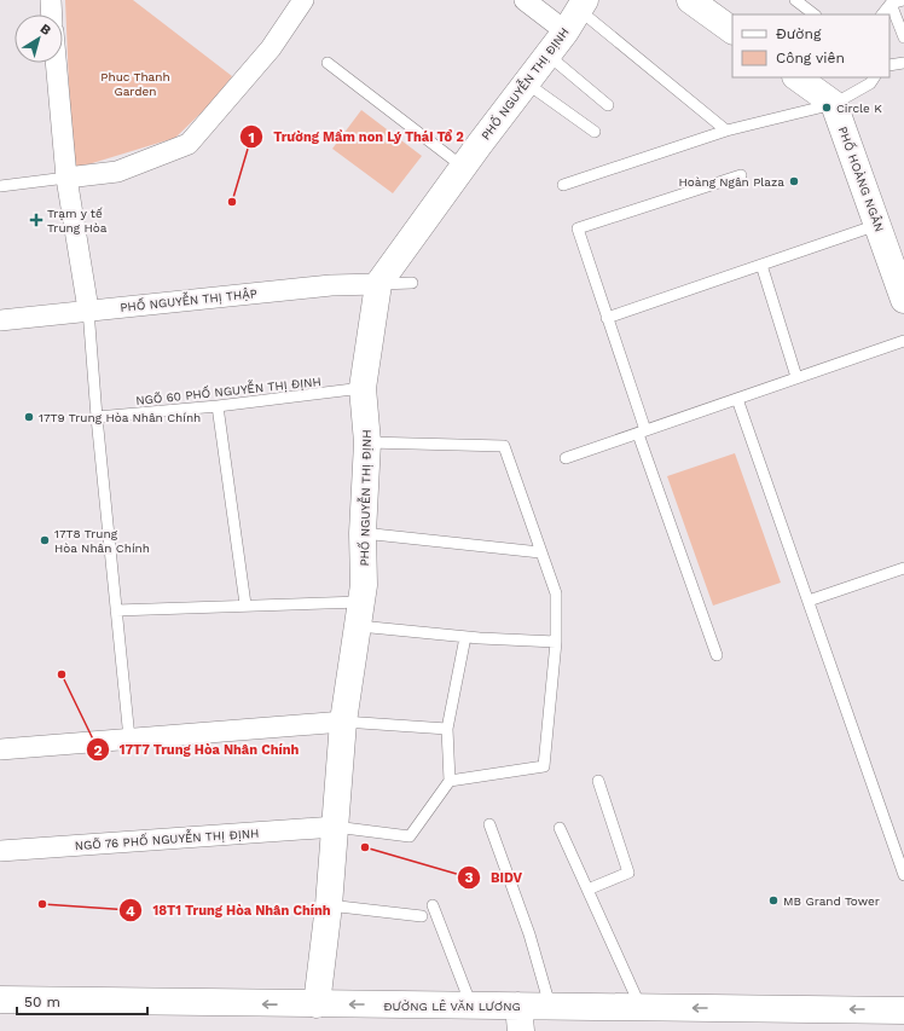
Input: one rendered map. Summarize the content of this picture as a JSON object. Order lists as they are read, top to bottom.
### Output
{
  "streets": {
    "street": [
      "PHỐ NGUYỄN THỊ ĐỊNH",
      "PHỐ HOÀNG NGÂN",
      "PHỐ NGUYỄN THỊ THẬP",
      "NGÕ 76 PHỐ NGUYỄN THỊ ĐỊNH",
      "ĐƯỜNG LÊ VĂN LƯƠNG"
    ],
    "lane": ["NGÕ 60 PHỐ NGUYỄN THỊ ĐỊNH"]
  },
  "crossings": [
    ["PHỐ NGUYỄN THỊ ĐỊNH", "PHỐ NGUYỄN THỊ THẬP"],
    ["PHỐ NGUYỄN THỊ ĐỊNH", "NGÕ 60 PHỐ NGUYỄN THỊ ĐỊNH"],
    ["PHỐ NGUYỄN THỊ ĐỊNH", "NGÕ 76 PHỐ NGUYỄN THỊ ĐỊNH"],
    ["PHỐ NGUYỄN THỊ ĐỊNH", "ĐƯỜNG LÊ VĂN LƯƠNG"]
  ],
  "one_way": ["ĐƯỜNG LÊ VĂN LƯƠNG"],
  "parks": ["Phuc Thanh Garden"],
  "places": {
    "other": [
      "Circle K",
      "Hoàng Ngân Plaza",
      "Trường Mầm non Lý Thái Tổ 2",
      "17T9 Trung Hòa Nhân Chính",
      "17T8 Trung Hòa Nhân Chính",
      "17T7 Trung Hòa Nhân Chính",
      "BIDV",
      "MB Grand Tower",
      "18T1 Trung Hòa Nhân Chính"
    ],
    "health": ["Trạm y tế Trung Hòa"]
  },
  "legend": ["Đường", "Công viên"],
  "scale_bar": "50 m",
  "north": "top right"
}
